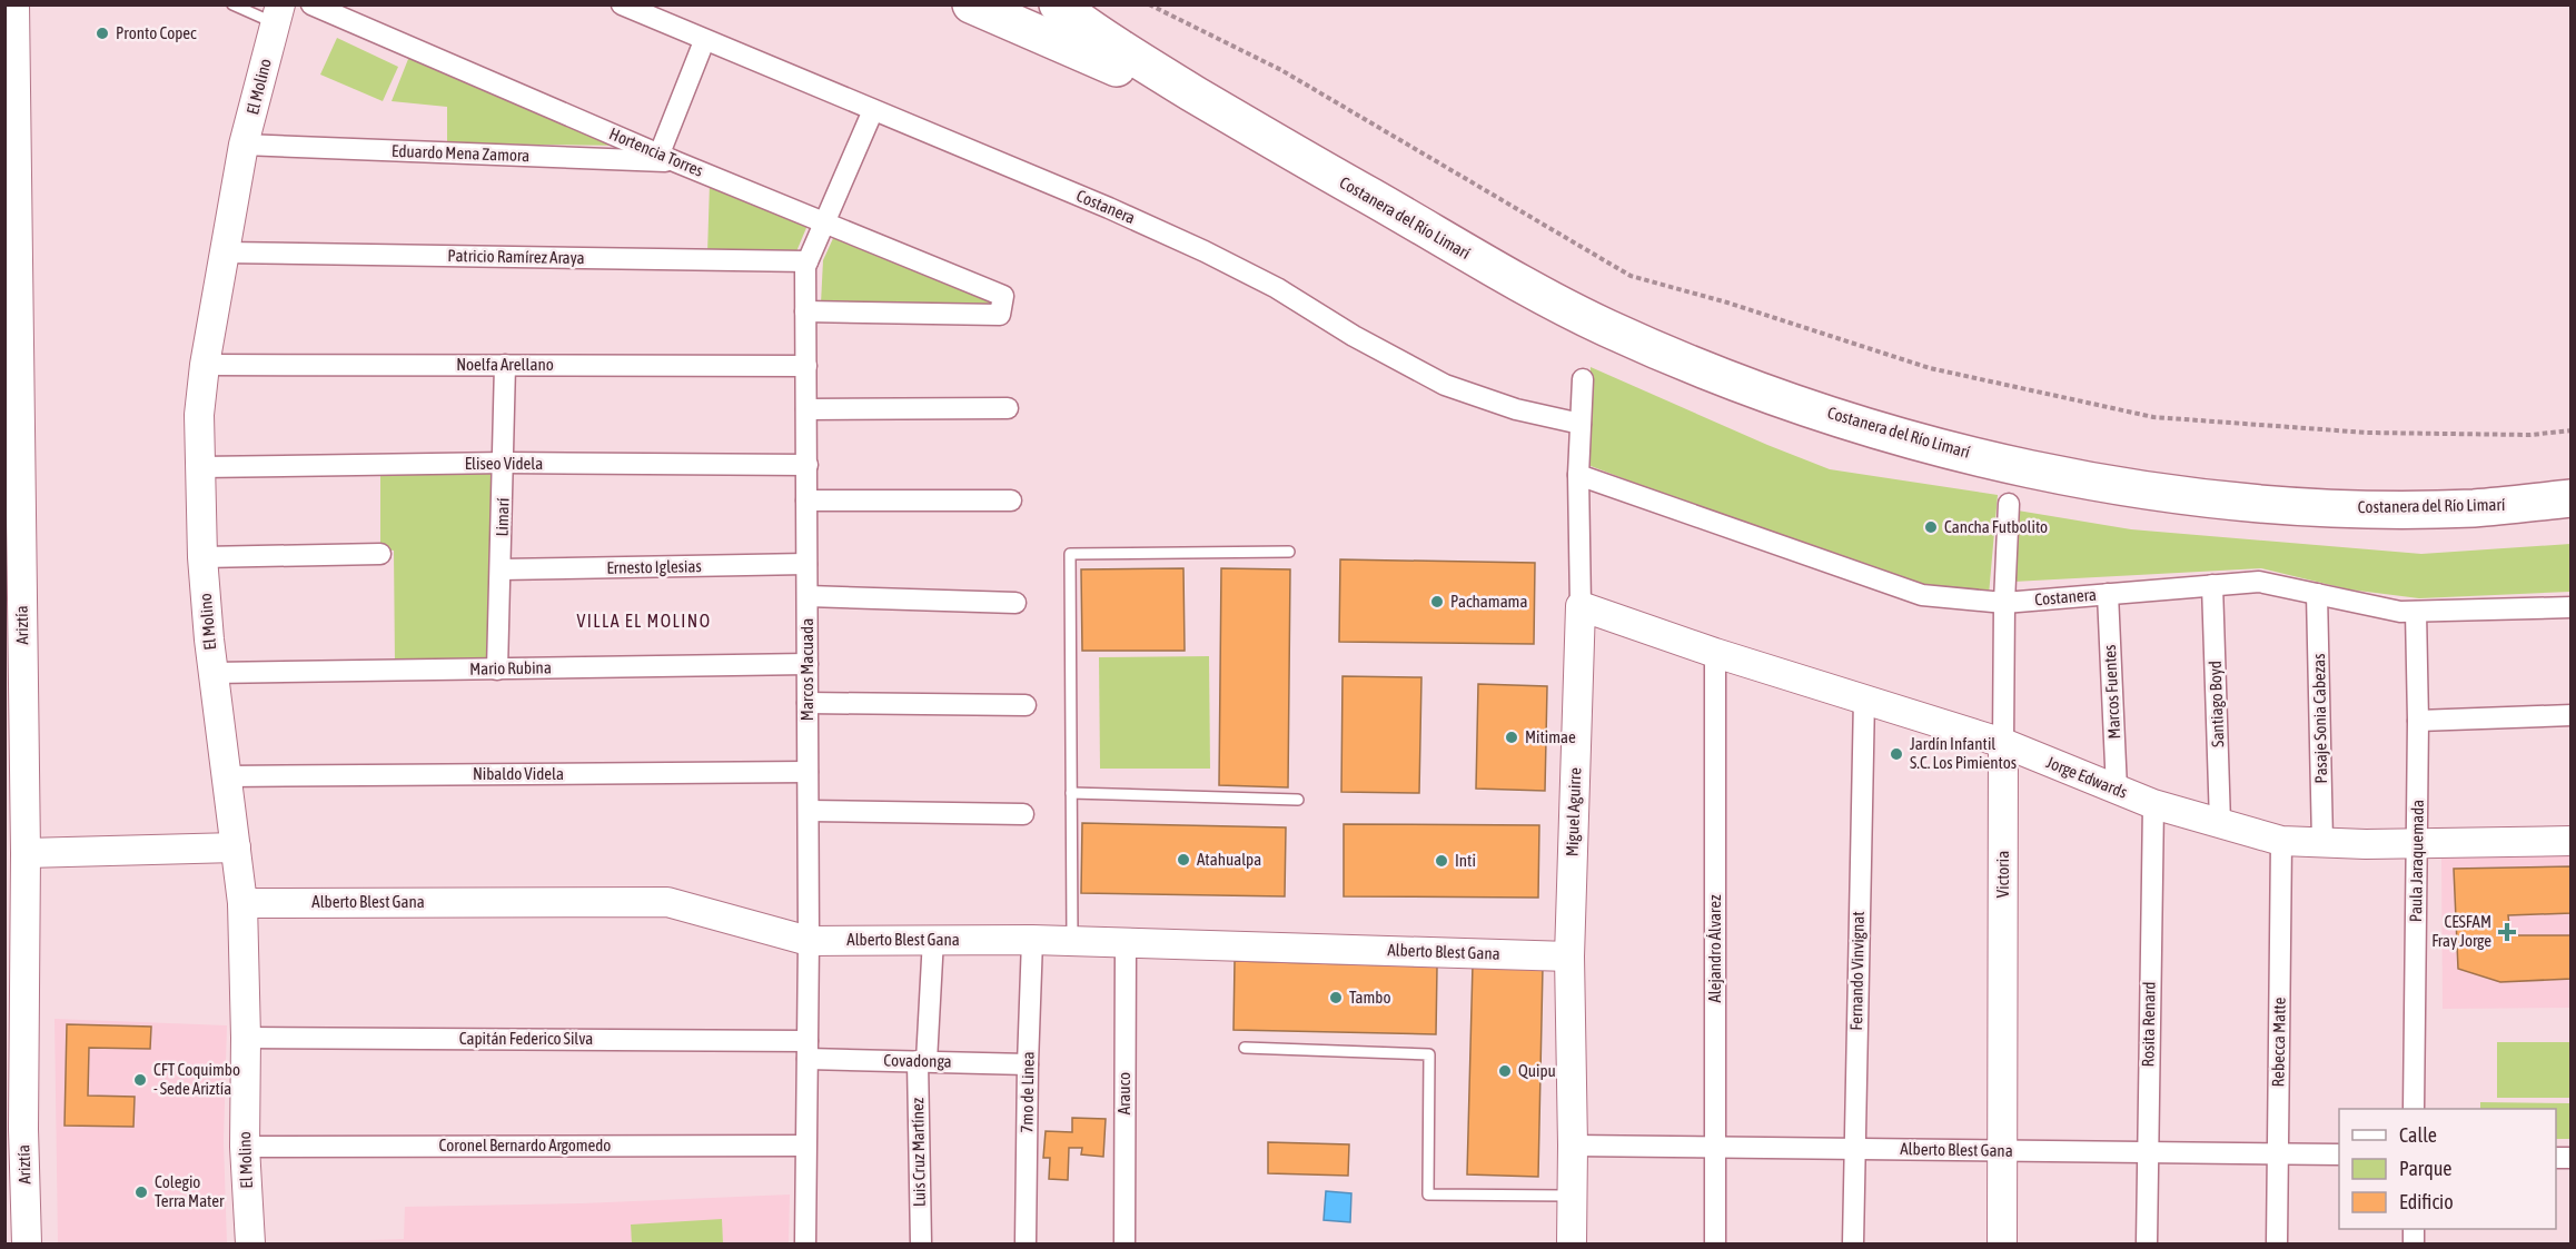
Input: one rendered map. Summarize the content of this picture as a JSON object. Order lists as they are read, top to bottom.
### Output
{
  "streets": {
    "highway": ["Costanera del Río Limarí"],
    "street": [
      "El Molino",
      "Hortencia Torres",
      "Eduardo Mena Zamora",
      "Costanera",
      "Patricio Ramírez Araya",
      "Noelfa Arellano",
      "Eliseo Videla",
      "Limarí",
      "Ernesto Iglesias",
      "Ariztía",
      "Mario Rubina",
      "Marcos Macuada",
      "Marcos Fuentes",
      "Santiago Boyd",
      "Pasaje Sonia Cabezas",
      "Nibaldo Videla",
      "Jorge Edwards",
      "Miguel Aguirre",
      "Paula Jaraquemada",
      "Victoria",
      "Alberto Blest Gana",
      "Alejandro Álvarez",
      "Fernando Vinvignat",
      "Rosita Renard",
      "Capitán Federico Silva",
      "Rebecca Matte",
      "Covadonga",
      "7mo de Linea",
      "Arauco",
      "Coronel Bernardo Argomedo",
      "Luis Cruz Martínez"
    ]
  },
  "crossings": [
    ["El Molino", "Eduardo Mena Zamora"],
    ["El Molino", "Patricio Ramírez Araya"],
    ["El Molino", "Noelfa Arellano"],
    ["El Molino", "Eliseo Videla"],
    ["El Molino", "Mario Rubina"],
    ["El Molino", "Nibaldo Videla"],
    ["El Molino", "Alberto Blest Gana"],
    ["El Molino", "Capitán Federico Silva"],
    ["El Molino", "Coronel Bernardo Argomedo"],
    ["Hortencia Torres", "Eduardo Mena Zamora"],
    ["Hortencia Torres", "Marcos Macuada"],
    ["Costanera", "Marcos Macuada"],
    ["Costanera", "Marcos Fuentes"],
    ["Costanera", "Santiago Boyd"],
    ["Costanera", "Pasaje Sonia Cabezas"],
    ["Costanera", "Miguel Aguirre"],
    ["Costanera", "Paula Jaraquemada"],
    ["Costanera", "Victoria"],
    ["Patricio Ramírez Araya", "Marcos Macuada"],
    ["Noelfa Arellano", "Limarí"],
    ["Noelfa Arellano", "Marcos Macuada"],
    ["Eliseo Videla", "Limarí"],
    ["Eliseo Videla", "Marcos Macuada"],
    ["Limarí", "Ernesto Iglesias"],
    ["Limarí", "Mario Rubina"],
    ["Ernesto Iglesias", "Marcos Macuada"],
    ["Mario Rubina", "Marcos Macuada"],
    ["Marcos Macuada", "Nibaldo Videla"],
    ["Marcos Macuada", "Alberto Blest Gana"],
    ["Marcos Macuada", "Capitán Federico Silva"],
    ["Marcos Macuada", "Covadonga"],
    ["Marcos Macuada", "Coronel Bernardo Argomedo"],
    ["Marcos Fuentes", "Jorge Edwards"],
    ["Santiago Boyd", "Jorge Edwards"],
    ["Pasaje Sonia Cabezas", "Jorge Edwards"],
    ["Jorge Edwards", "Miguel Aguirre"],
    ["Jorge Edwards", "Paula Jaraquemada"],
    ["Jorge Edwards", "Victoria"],
    ["Jorge Edwards", "Alejandro Álvarez"],
    ["Jorge Edwards", "Fernando Vinvignat"],
    ["Jorge Edwards", "Rosita Renard"],
    ["Jorge Edwards", "Rebecca Matte"],
    ["Miguel Aguirre", "Alberto Blest Gana"],
    ["Victoria", "Alberto Blest Gana"],
    ["Alberto Blest Gana", "Alejandro Álvarez"],
    ["Alberto Blest Gana", "Fernando Vinvignat"],
    ["Alberto Blest Gana", "Rosita Renard"],
    ["Alberto Blest Gana", "Rebecca Matte"],
    ["Alberto Blest Gana", "7mo de Linea"],
    ["Alberto Blest Gana", "Arauco"],
    ["Alberto Blest Gana", "Luis Cruz Martínez"],
    ["Capitán Federico Silva", "Covadonga"],
    ["Covadonga", "7mo de Linea"],
    ["Covadonga", "Luis Cruz Martínez"]
  ],
  "districts": ["VILLA EL MOLINO"],
  "places": {
    "other": [
      "Pronto Copec",
      "Cancha Futbolito",
      "Pachamama",
      "Mitimae",
      "Jardín Infantil S.C. Los Pimientos",
      "Atahualpa",
      "Inti",
      "Tambo",
      "Quipu",
      "CFT Coquimbo - Sede Ariztía",
      "Colegio Terra Mater"
    ],
    "health": ["CESFAM Fray Jorge"]
  },
  "legend": ["Calle", "Parque", "Edificio"]
}
